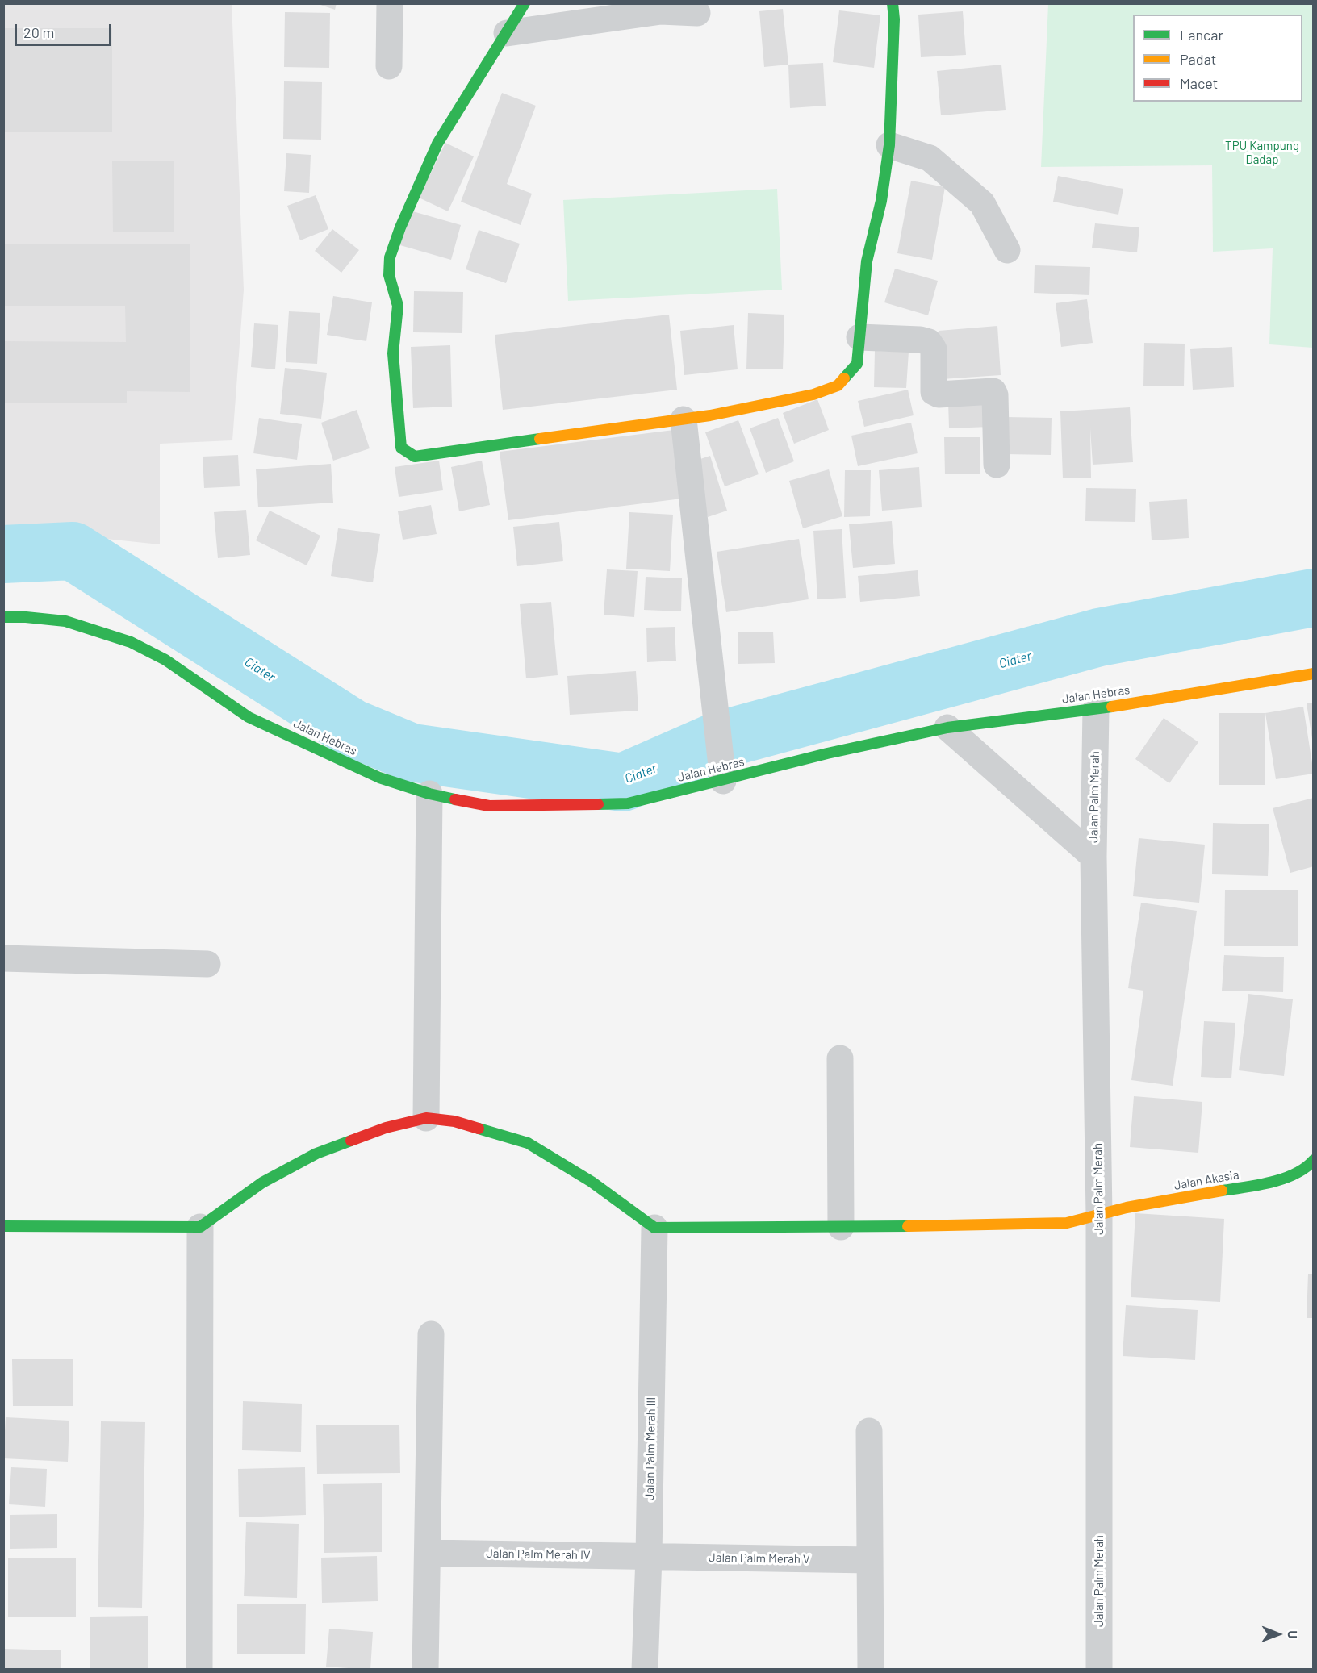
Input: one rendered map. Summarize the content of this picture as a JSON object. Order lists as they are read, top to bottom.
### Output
{
  "streets": {
    "street": [
      "Jalan Hebras",
      "Jalan Palm Merah",
      "Jalan Akasia",
      "Jalan Palm Merah III",
      "Jalan Palm Merah IV",
      "Jalan Palm Merah V"
    ]
  },
  "crossings": [
    ["Jalan Hebras", "Jalan Palm Merah"],
    ["Jalan Palm Merah", "Jalan Akasia"],
    ["Jalan Akasia", "Jalan Palm Merah III"],
    ["Jalan Palm Merah III", "Jalan Palm Merah IV"],
    ["Jalan Palm Merah III", "Jalan Palm Merah V"],
    ["Jalan Palm Merah IV", "Jalan Palm Merah V"]
  ],
  "water": ["Ciater"],
  "parks": ["TPU Kampung Dadap"],
  "legend": ["Lancar", "Padat", "Macet"],
  "scale_bar": "20 m",
  "north": "right"
}
